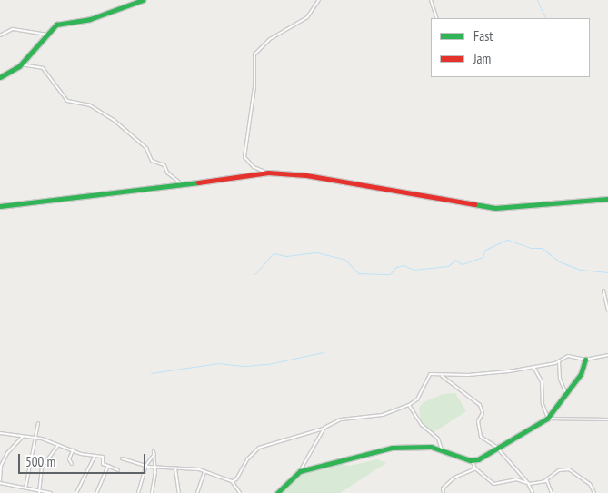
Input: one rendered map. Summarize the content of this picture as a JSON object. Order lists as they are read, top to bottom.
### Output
{
  "legend": ["Fast", "Jam"],
  "scale_bar": "500 m"
}
